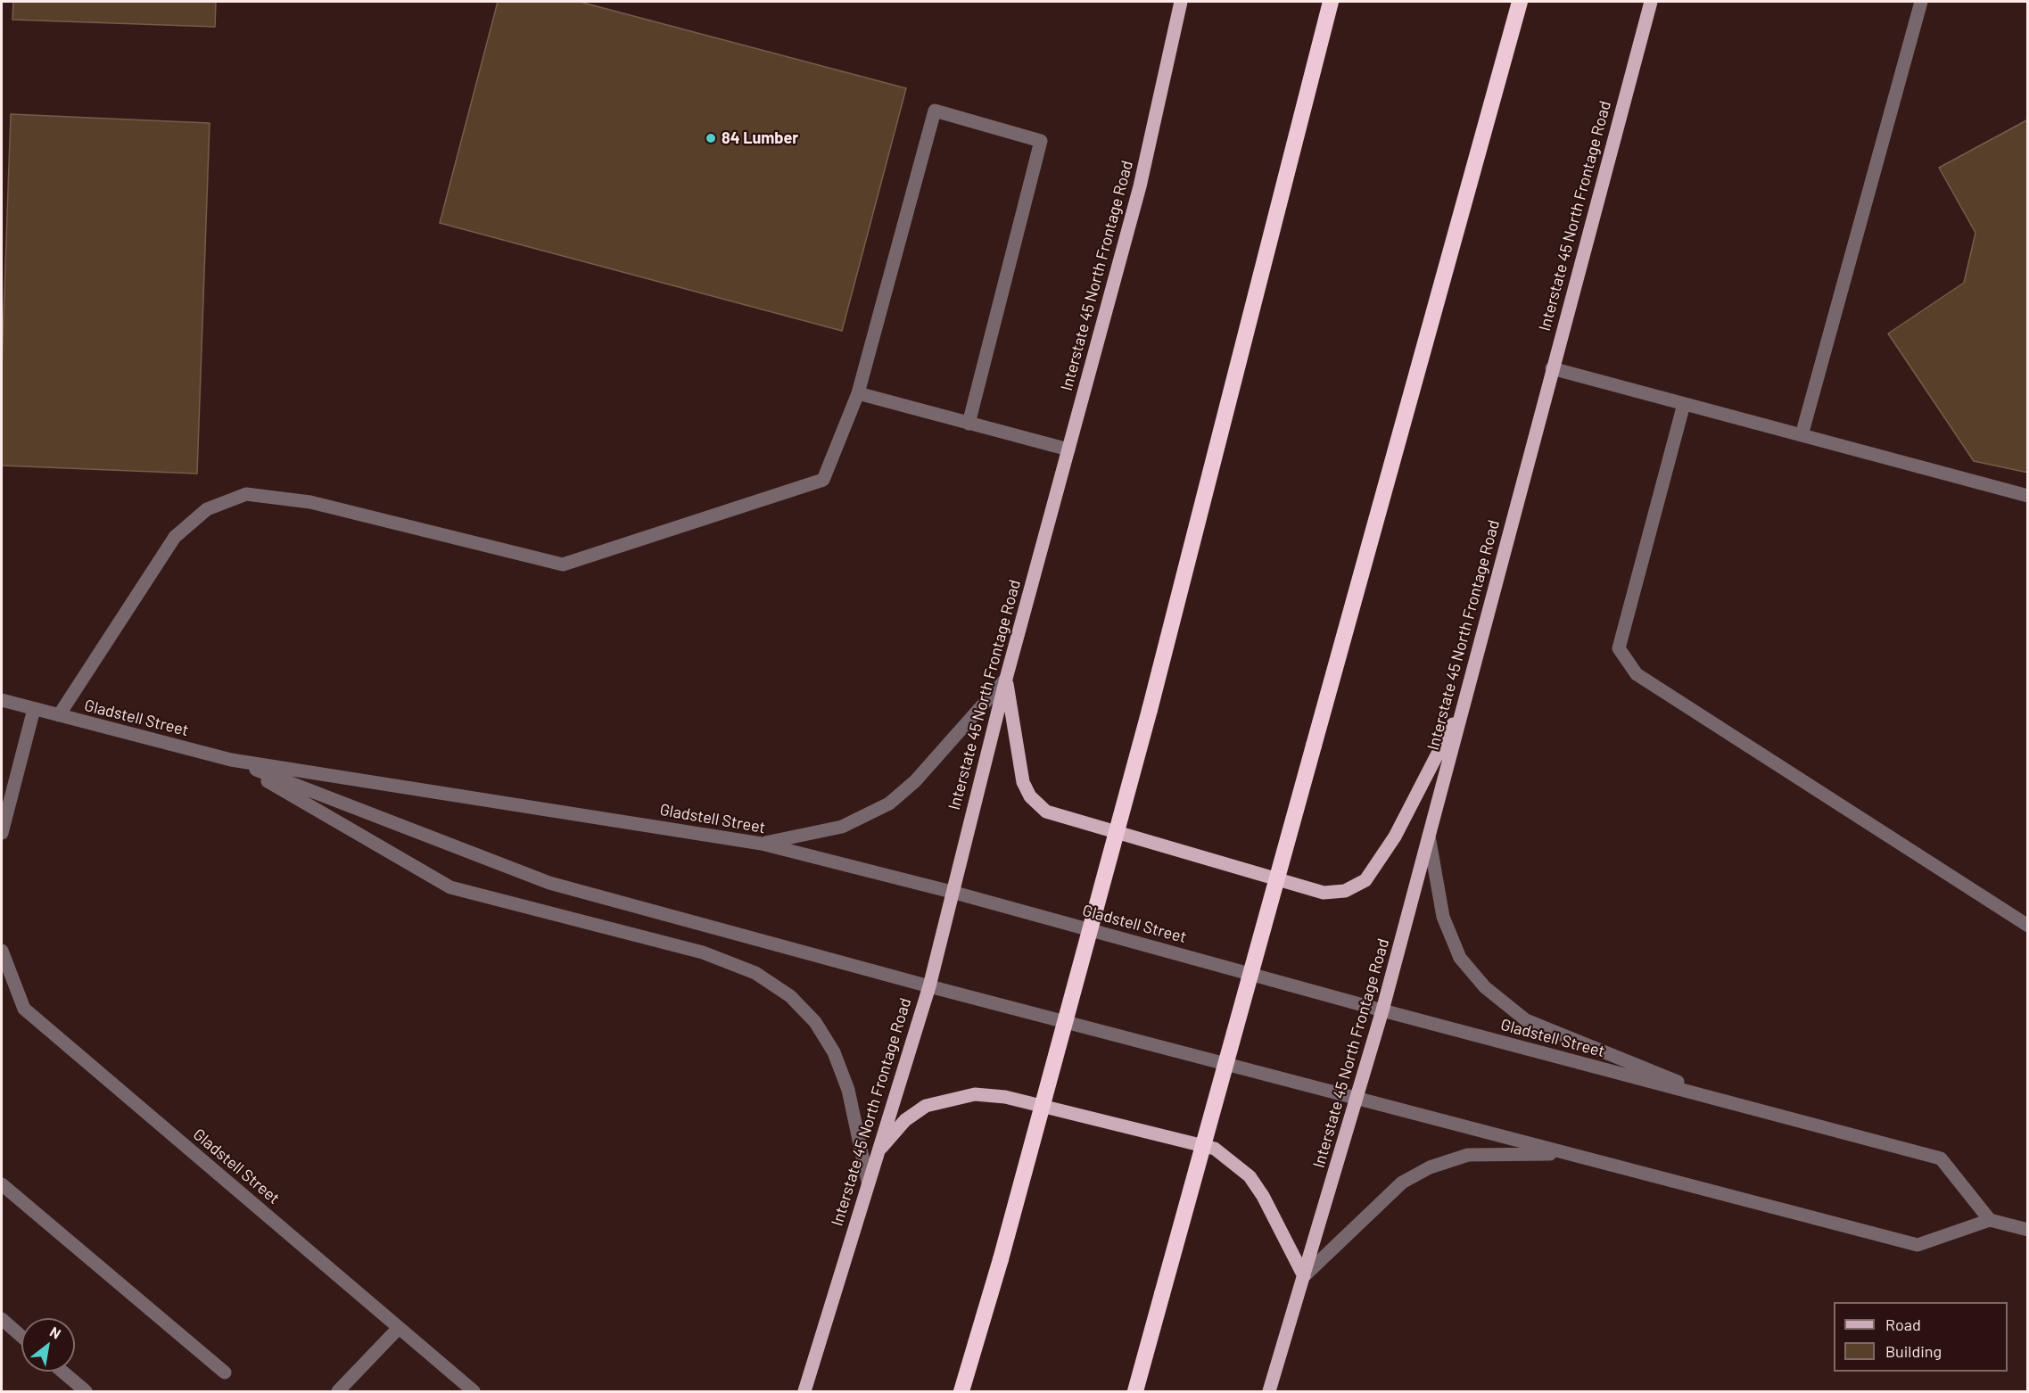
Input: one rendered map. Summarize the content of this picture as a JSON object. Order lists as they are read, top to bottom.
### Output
{
  "streets": {
    "main road": ["Interstate 45 North Frontage Road"],
    "street": ["Gladstell Street"]
  },
  "crossings": [
    ["Interstate 45 North Frontage Road", "Gladstell Street"]
  ],
  "places": ["84 Lumber"],
  "legend": ["Road", "Building"],
  "north": "top right"
}
